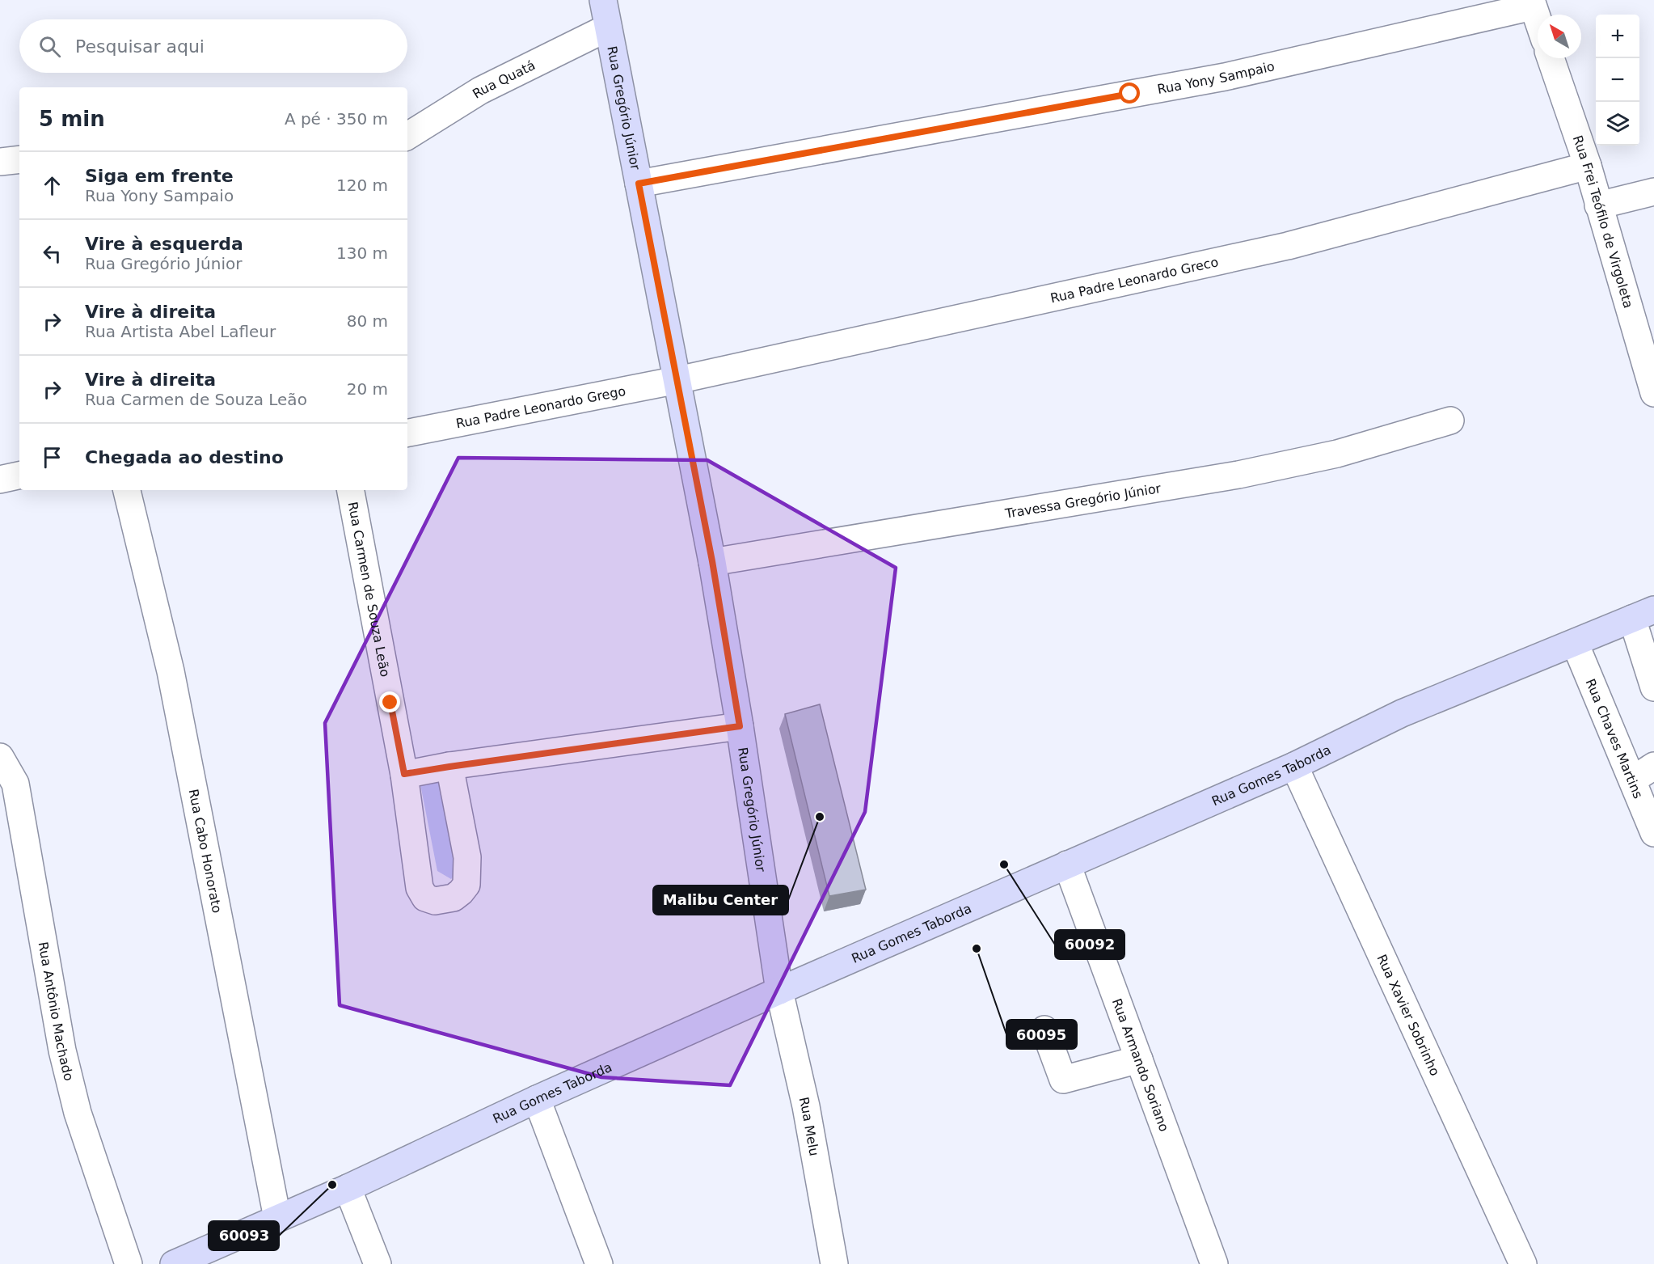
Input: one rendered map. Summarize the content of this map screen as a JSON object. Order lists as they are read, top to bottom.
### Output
{
  "streets": {
    "main road": ["Rua Gregório Júnior", "Rua Gomes Taborda"],
    "street": [
      "Rua Yony Sampaio",
      "Rua Quatá",
      "Rua Frei Teófilo de Virgoleta",
      "Rua Padre Leonardo Greco",
      "Rua Padre Leonardo Grego",
      "Travessa Gregório Júnior",
      "Rua Carmen de Souza Leão",
      "Rua Chaves Martins",
      "Rua Cabo Honorato",
      "Rua Antônio Machado",
      "Rua Xavier Sobrinho",
      "Rua Armando Soriano",
      "Rua Melu"
    ]
  },
  "crossings": [
    ["Rua Yony Sampaio", "Rua Gregório Júnior"],
    ["Rua Quatá", "Rua Gregório Júnior"],
    ["Rua Gregório Júnior", "Rua Padre Leonardo Greco"],
    ["Rua Gregório Júnior", "Rua Padre Leonardo Grego"],
    ["Rua Gregório Júnior", "Travessa Gregório Júnior"],
    ["Rua Gregório Júnior", "Rua Gomes Taborda"],
    ["Rua Gregório Júnior", "Rua Melu"],
    ["Rua Frei Teófilo de Virgoleta", "Rua Padre Leonardo Greco"],
    ["Rua Padre Leonardo Greco", "Rua Padre Leonardo Grego"],
    ["Rua Chaves Martins", "Rua Gomes Taborda"],
    ["Rua Gomes Taborda", "Rua Cabo Honorato"],
    ["Rua Gomes Taborda", "Rua Xavier Sobrinho"],
    ["Rua Gomes Taborda", "Rua Armando Soriano"],
    ["Rua Gomes Taborda", "Rua Melu"]
  ],
  "places": [
    "Malibu Center",
    "60092",
    "60095",
    "60093"
  ],
  "north": "top left",
  "page": {
    "map_buttons": ["+", "−"],
    "search": "Pesquisar aqui",
    "heading": ["5 min", "A pé · 350 m"],
    "list": [
      ["Siga em frente", "Rua Yony Sampaio", "120 m"],
      ["Vire à esquerda", "Rua Gregório Júnior", "130 m"],
      ["Vire à direita", "Rua Artista Abel Lafleur", "80 m"],
      ["Vire à direita", "Rua Carmen de Souza Leão", "20 m"],
      "Chegada ao destino"
    ]
  }
}
